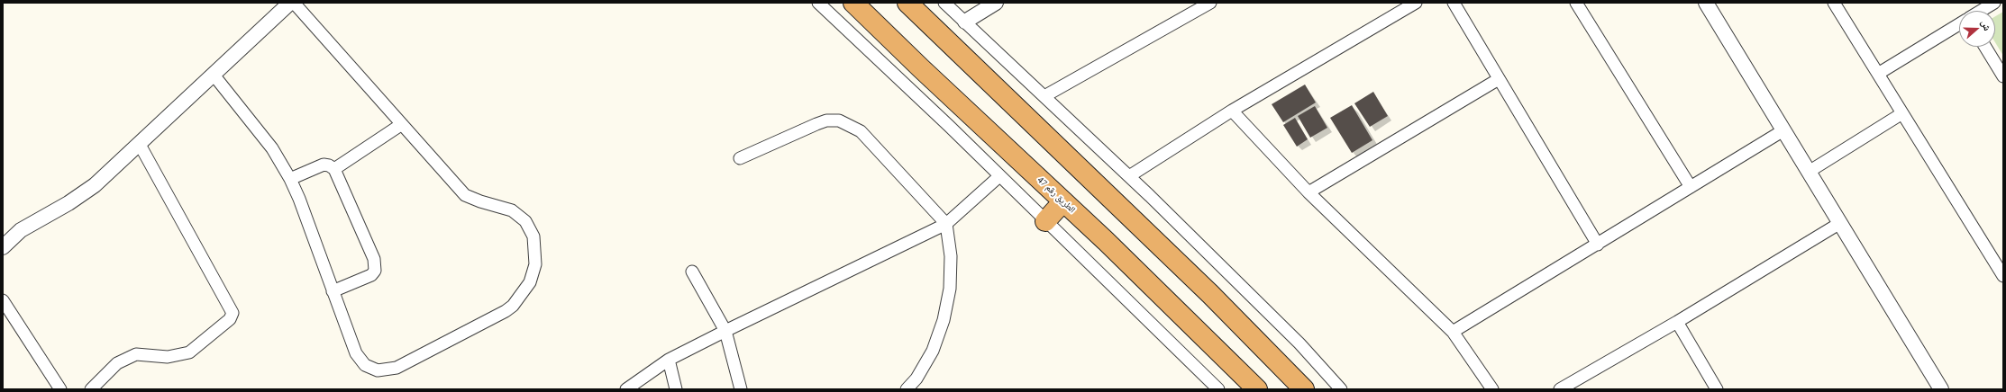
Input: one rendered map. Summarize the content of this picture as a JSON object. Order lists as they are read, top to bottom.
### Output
{
  "streets": {
    "highway": ["الطريق رقم 47"]
  },
  "north": "right"
}
